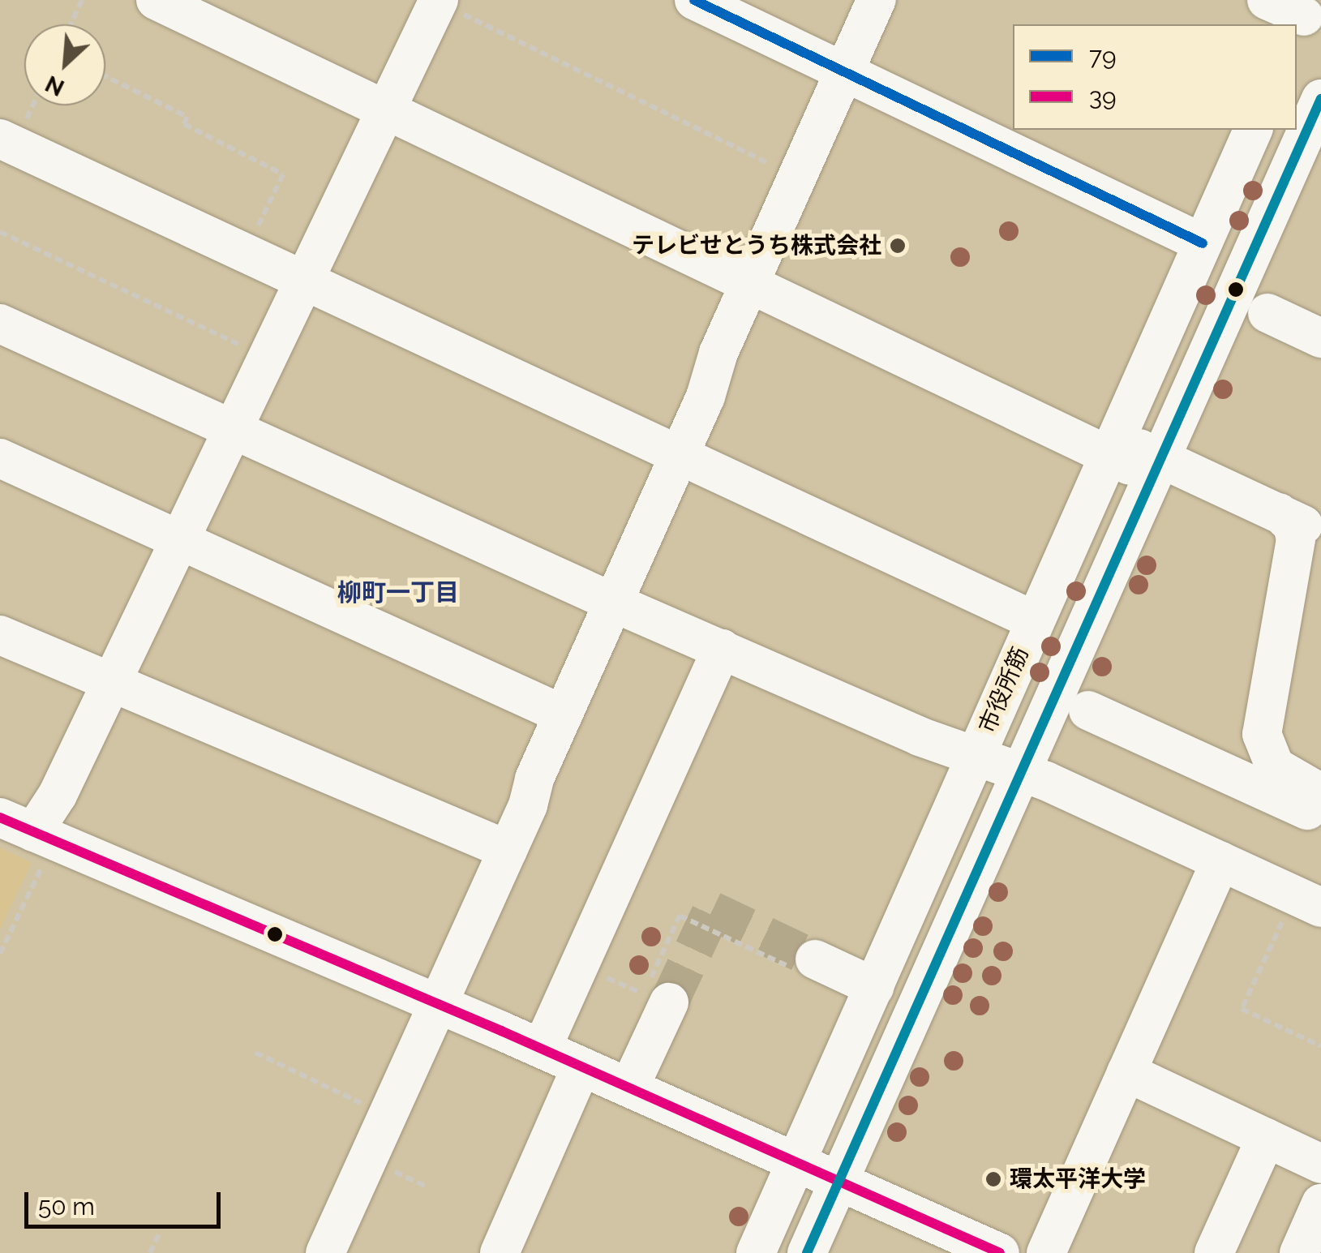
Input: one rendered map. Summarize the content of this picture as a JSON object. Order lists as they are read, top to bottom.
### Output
{
  "streets": {
    "street": ["市役所筋"]
  },
  "districts": ["柳町一丁目"],
  "places": ["テレビせとうち株式会社", "環太平洋大学"],
  "lines": ["transit line 79", "transit line 39"],
  "legend": ["79", "39"],
  "scale_bar": "50 m",
  "north": "bottom left"
}
